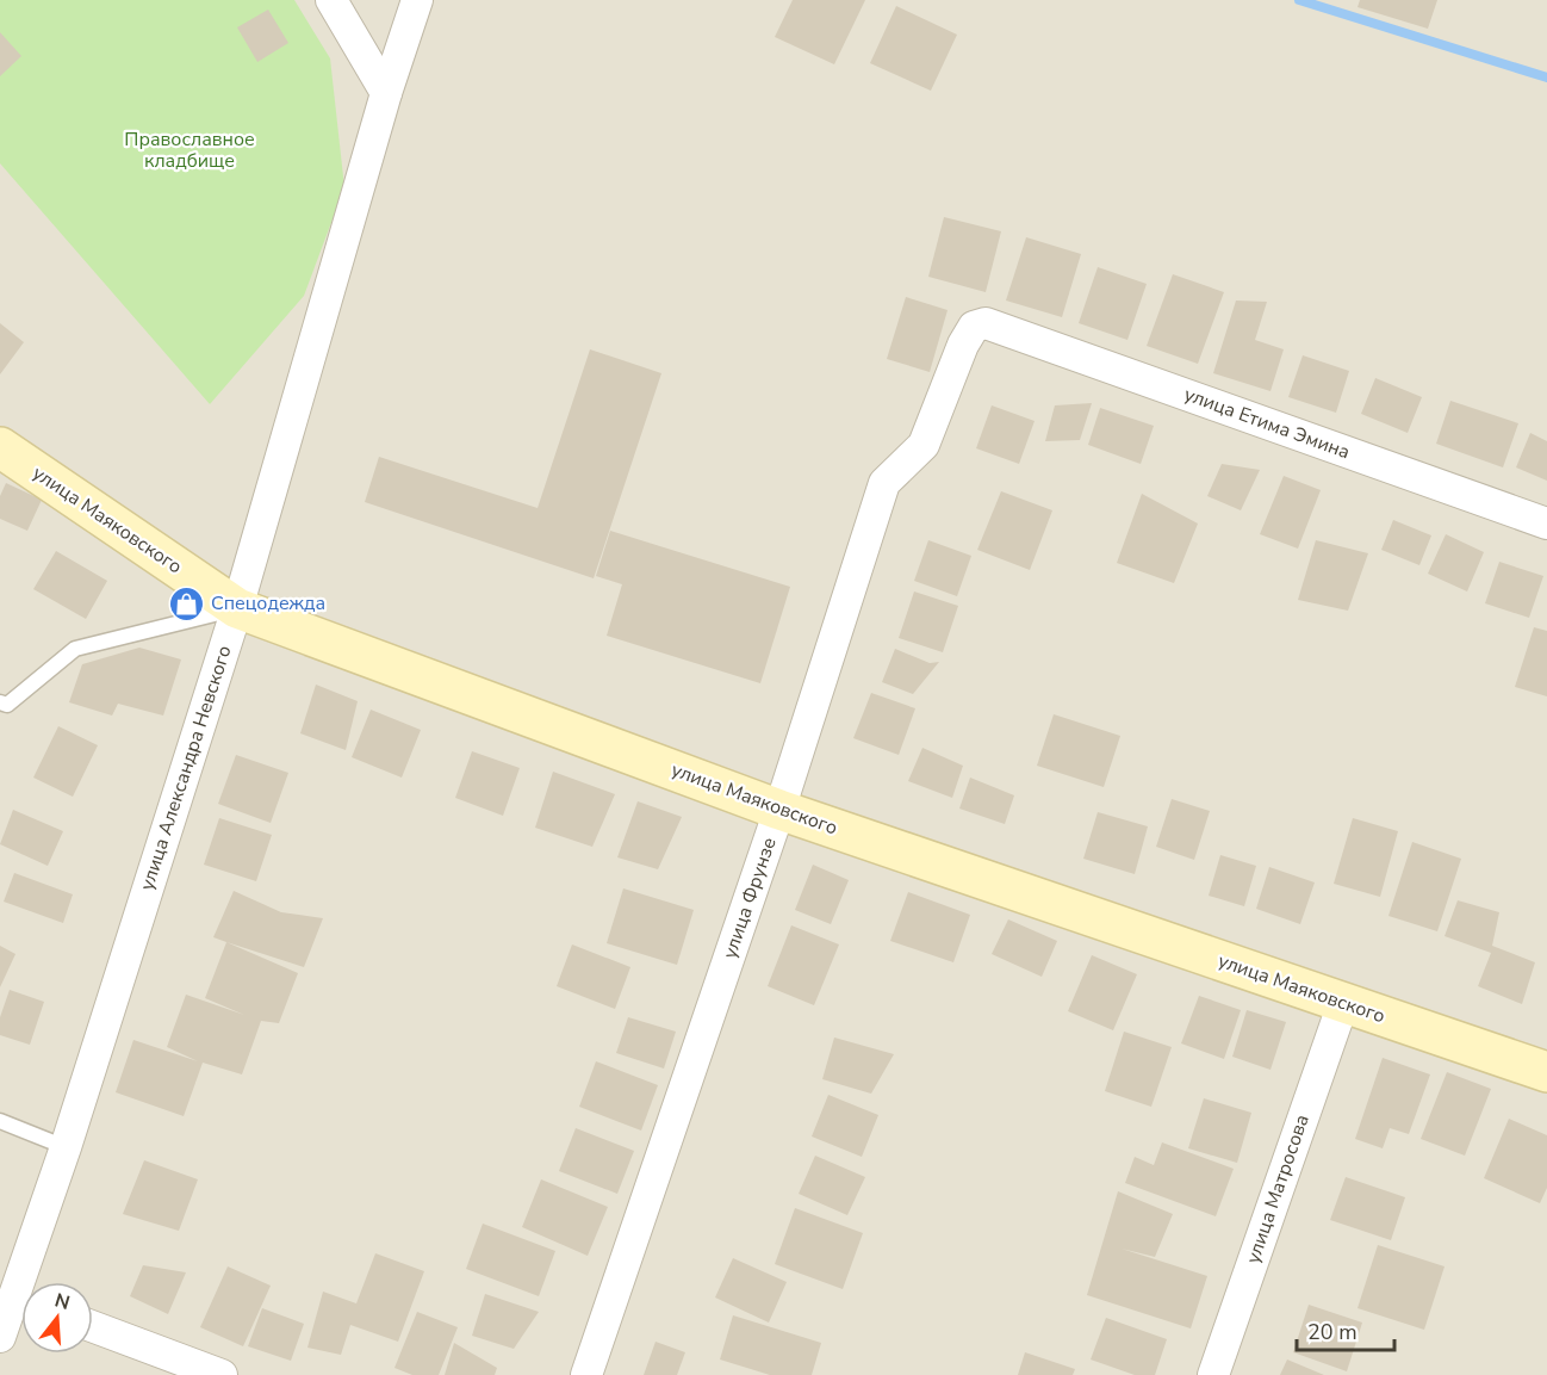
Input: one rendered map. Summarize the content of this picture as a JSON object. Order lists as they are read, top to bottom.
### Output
{
  "streets": {
    "street": [
      "улица Етима Эмина",
      "улица Маяковского",
      "улица Александра Невского",
      "улица Фрунзе",
      "улица Матросова"
    ]
  },
  "crossings": [
    ["улица Етима Эмина", "улица Фрунзе"],
    ["улица Маяковского", "улица Александра Невского"],
    ["улица Маяковского", "улица Фрунзе"],
    ["улица Маяковского", "улица Матросова"]
  ],
  "parks": ["Православное кладбище"],
  "places": {
    "shop": ["Спецодежда"]
  },
  "scale_bar": "20 m",
  "north": "top"
}
